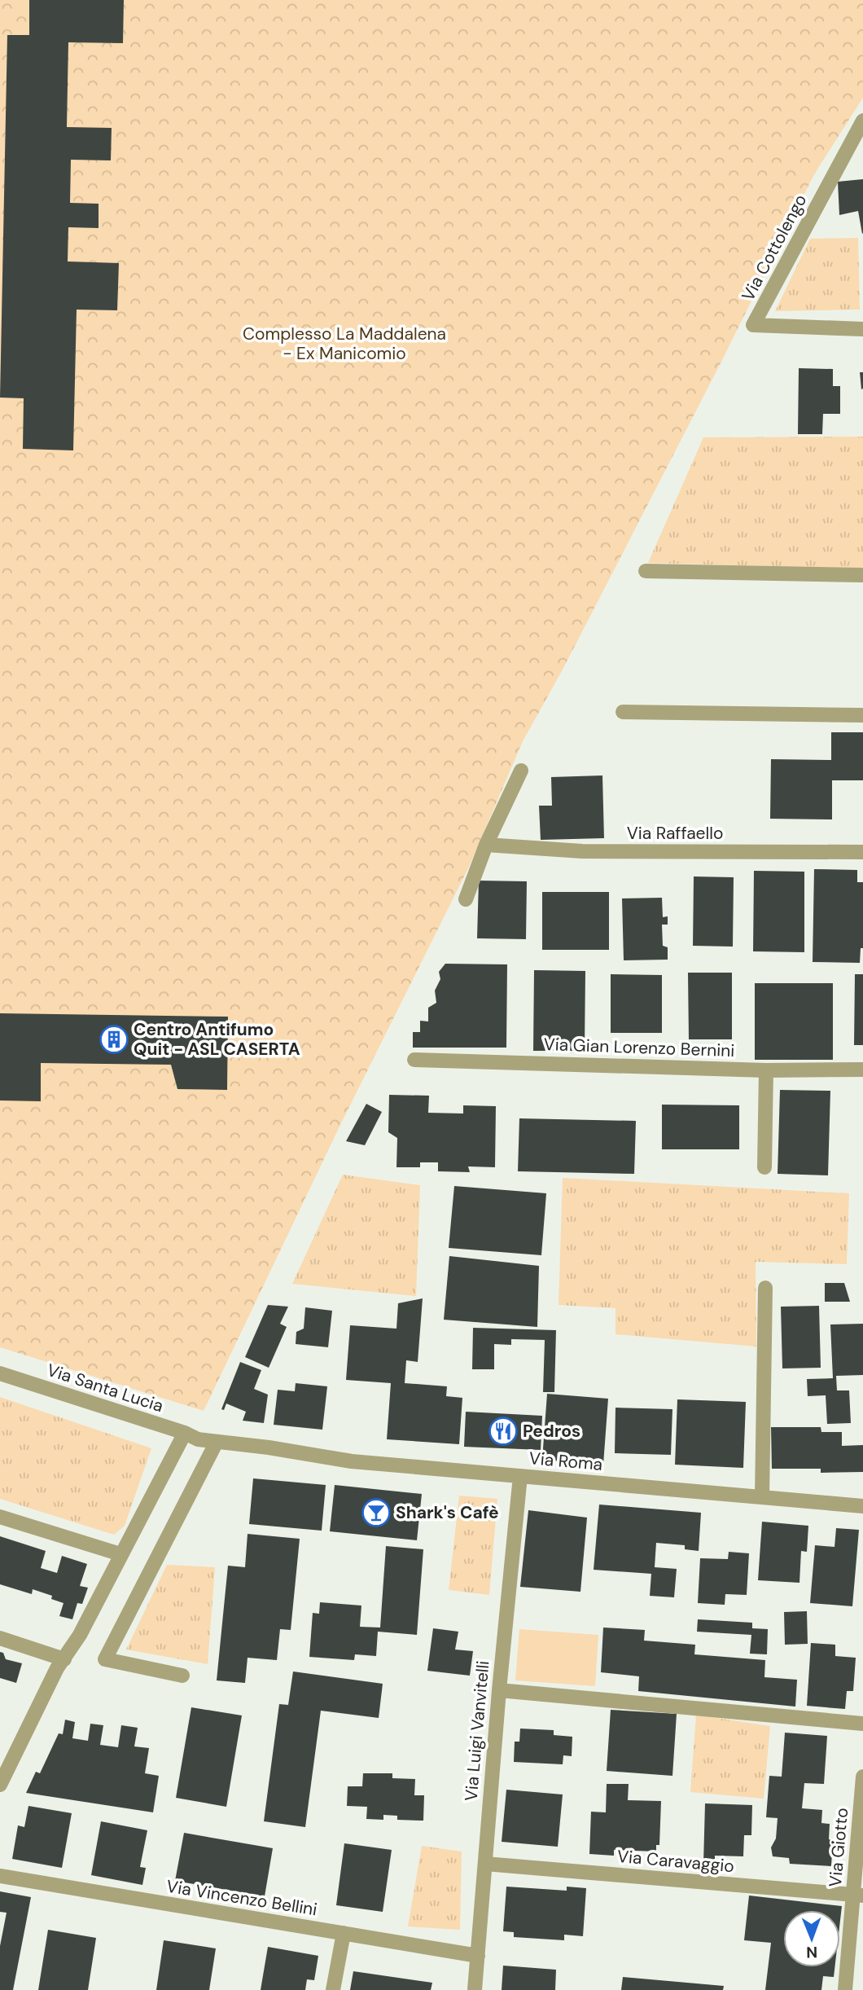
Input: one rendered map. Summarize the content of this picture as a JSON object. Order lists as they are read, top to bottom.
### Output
{
  "streets": {
    "street": [
      "Via Cottolengo",
      "Via Raffaello",
      "Via Gian Lorenzo Bernini",
      "Via Santa Lucia",
      "Via Roma",
      "Via Luigi Vanvitelli",
      "Via Giotto",
      "Via Caravaggio",
      "Via Vincenzo Bellini"
    ]
  },
  "crossings": [
    ["Via Santa Lucia", "Via Roma"],
    ["Via Roma", "Via Luigi Vanvitelli"],
    ["Via Luigi Vanvitelli", "Via Caravaggio"],
    ["Via Luigi Vanvitelli", "Via Vincenzo Bellini"],
    ["Via Giotto", "Via Caravaggio"]
  ],
  "parks": ["Complesso La Maddalena - Ex Manicomio"],
  "places": {
    "building": ["Centro Antifumo Quit - ASL CASERTA"],
    "restaurant": ["Pedros"],
    "bar": ["Shark's Cafè"]
  },
  "north": "bottom"
}
